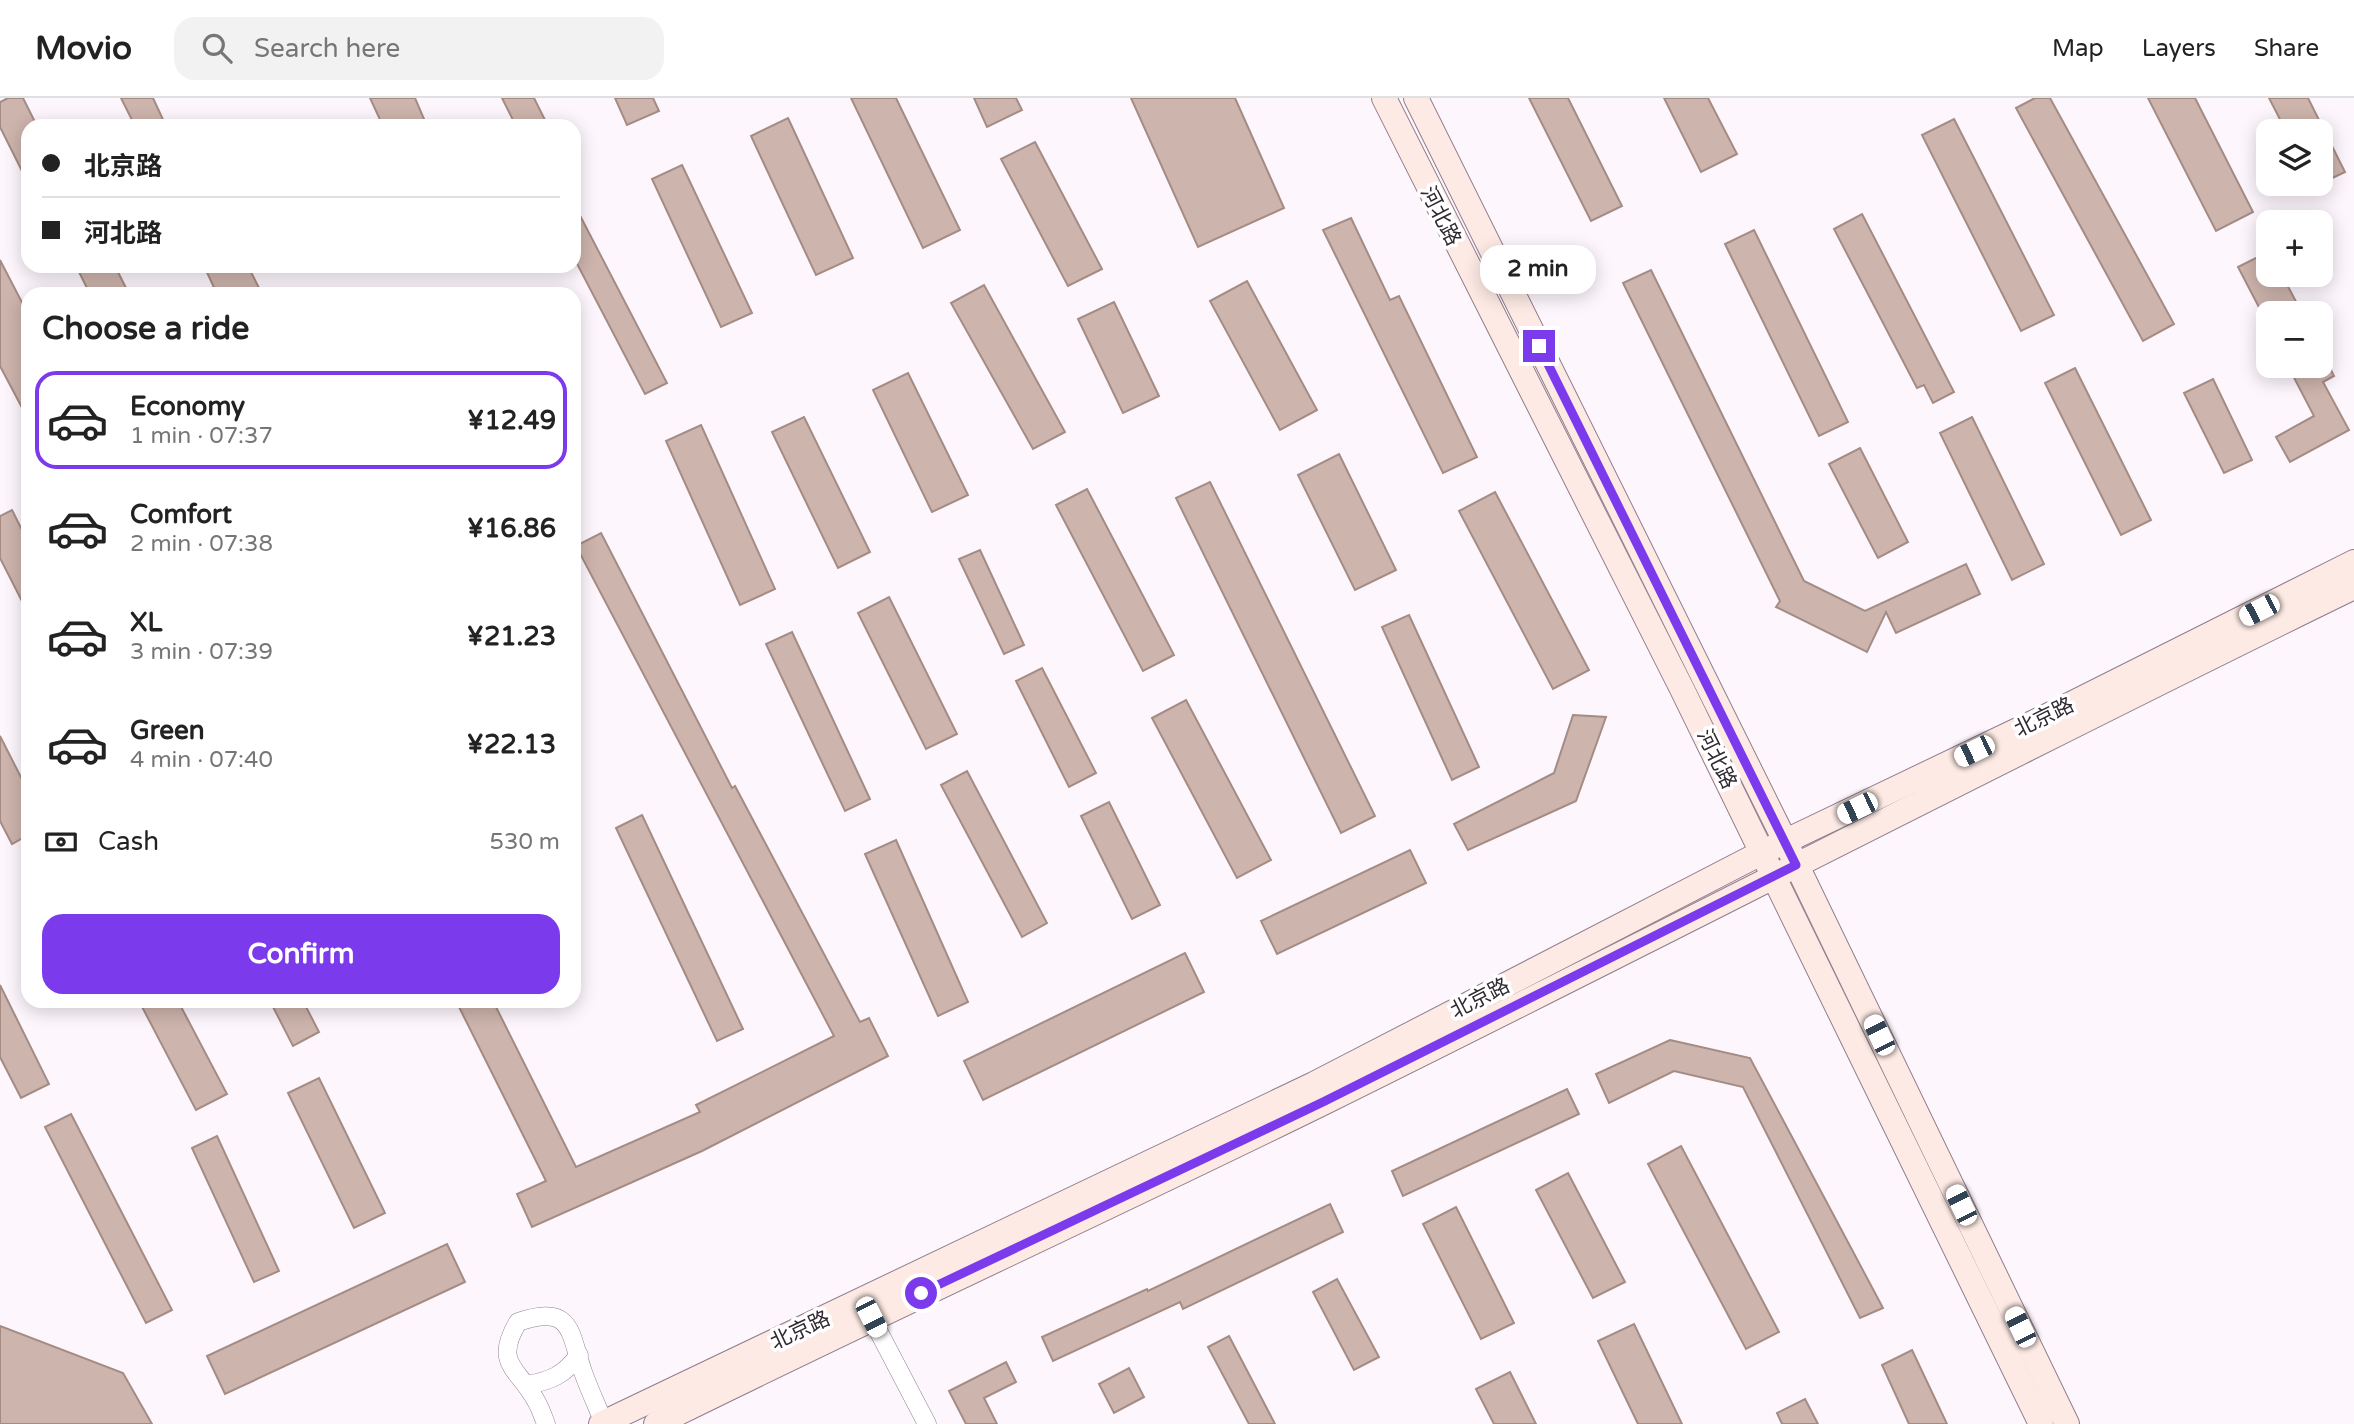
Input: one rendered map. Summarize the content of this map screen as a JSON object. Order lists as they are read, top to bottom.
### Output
{
  "streets": {
    "street": ["河北路", "北京路"]
  },
  "crossings": [
    ["河北路", "北京路"]
  ],
  "page": {
    "header": "Movio",
    "search": "Search here",
    "nav": ["Map", "Layers", "Share"],
    "map_buttons": ["+", "−"],
    "banner": ["北京路", "河北路"],
    "bubble": "2 min",
    "heading": "Choose a ride",
    "list": [
      {
        "name": "Economy",
        "note": "1 min · 07:37",
        "value": "¥12.49"
      },
      {
        "name": "Comfort",
        "note": "2 min · 07:38",
        "value": "¥16.86"
      },
      {
        "name": "XL",
        "note": "3 min · 07:39",
        "value": "¥21.23"
      },
      {
        "name": "Green",
        "note": "4 min · 07:40",
        "value": "¥22.13"
      }
    ],
    "pay": ["Cash", "530 m"],
    "buttons": "Confirm"
  }
}
